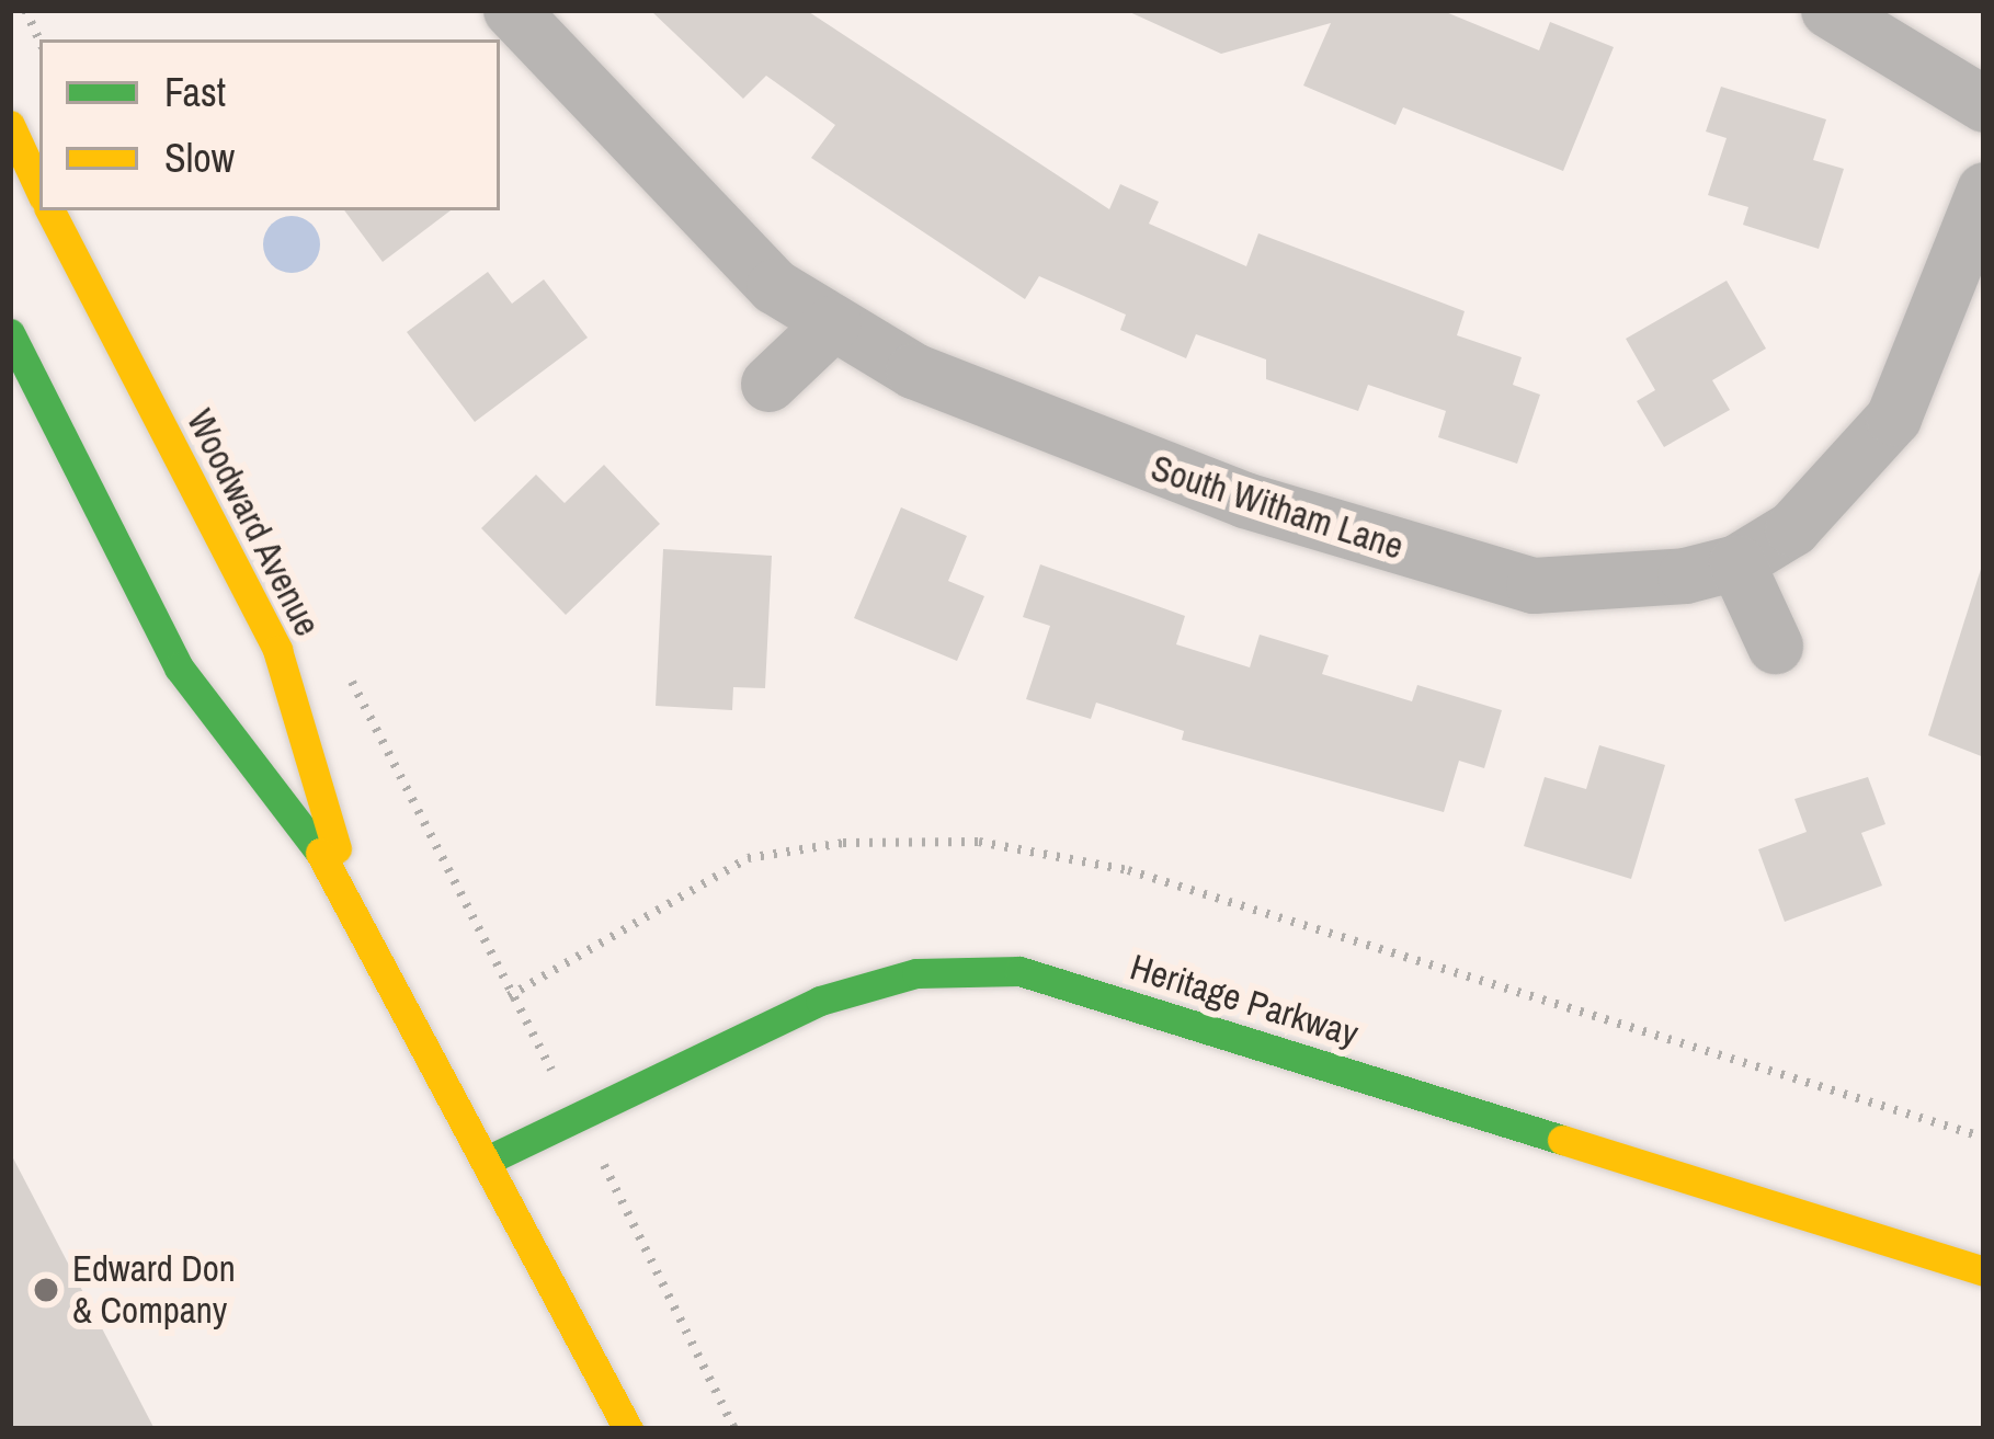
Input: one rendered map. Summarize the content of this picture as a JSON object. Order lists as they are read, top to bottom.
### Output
{
  "streets": {
    "street": ["South Witham Lane", "Woodward Avenue", "Heritage Parkway"]
  },
  "crossings": [
    ["Woodward Avenue", "Heritage Parkway"]
  ],
  "places": ["Edward Don & Company"],
  "legend": ["Fast", "Slow"]
}
